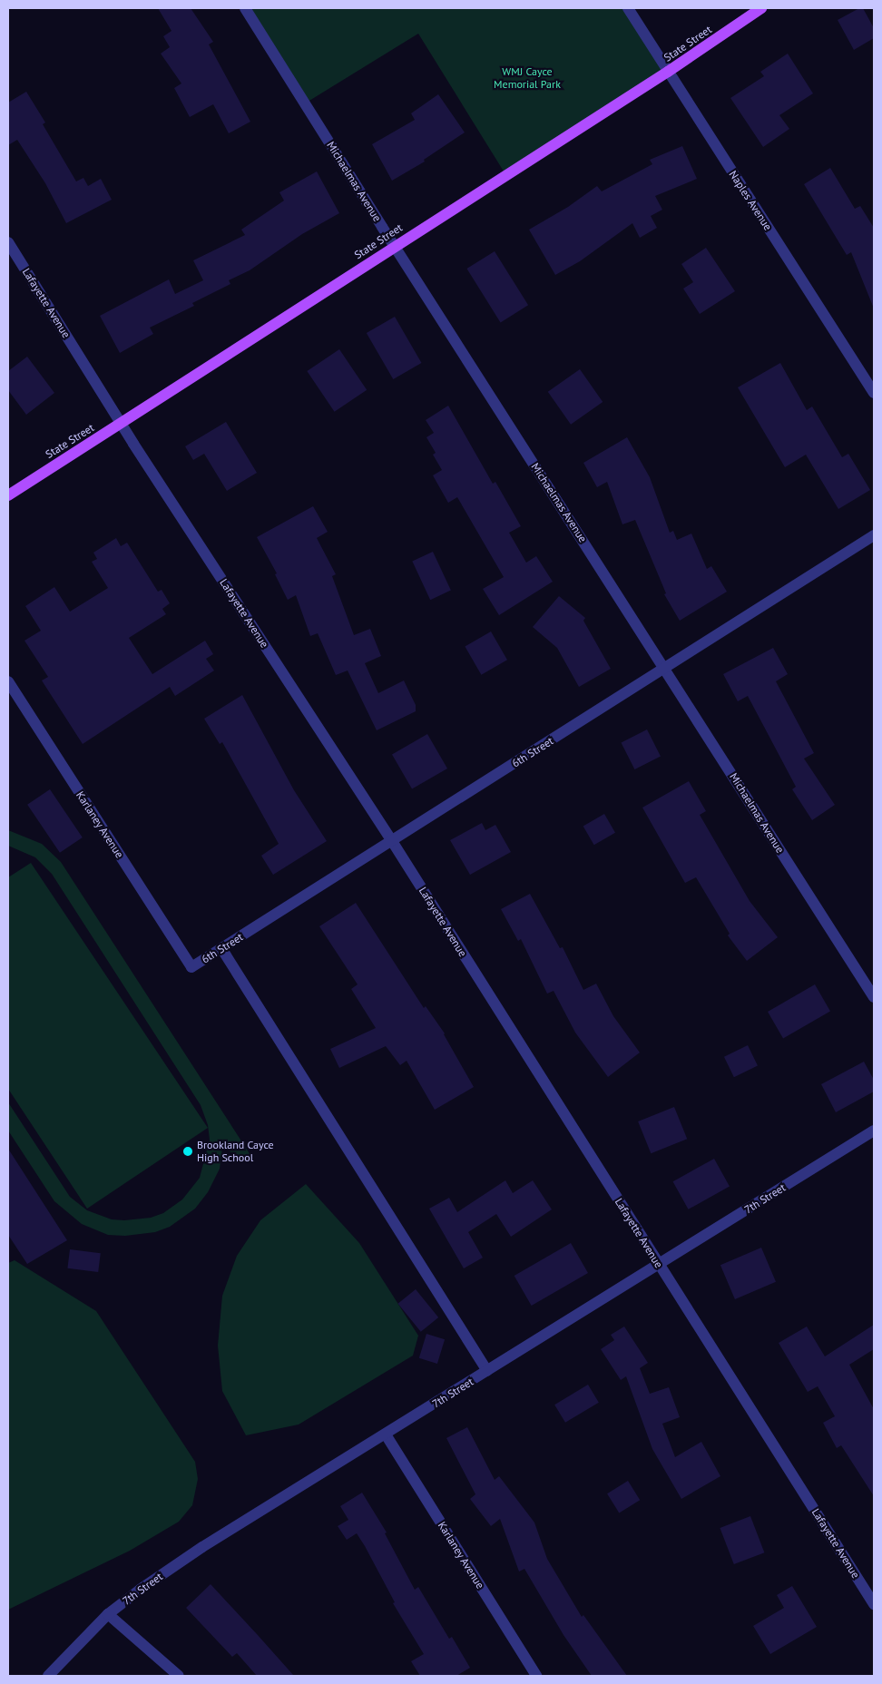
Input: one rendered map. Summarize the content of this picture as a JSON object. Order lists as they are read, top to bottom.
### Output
{
  "streets": {
    "main road": ["State Street"],
    "street": [
      "Michaelmas Avenue",
      "Naples Avenue",
      "Lafayette Avenue",
      "6th Street",
      "Karlaney Avenue",
      "7th Street"
    ]
  },
  "crossings": [
    ["State Street", "Michaelmas Avenue"],
    ["State Street", "Naples Avenue"],
    ["State Street", "Lafayette Avenue"],
    ["Michaelmas Avenue", "6th Street"],
    ["Lafayette Avenue", "6th Street"],
    ["Lafayette Avenue", "7th Street"],
    ["6th Street", "Karlaney Avenue"],
    ["Karlaney Avenue", "7th Street"]
  ],
  "parks": ["WMJ Cayce Memorial Park"],
  "places": ["Brookland Cayce High School"]
}
